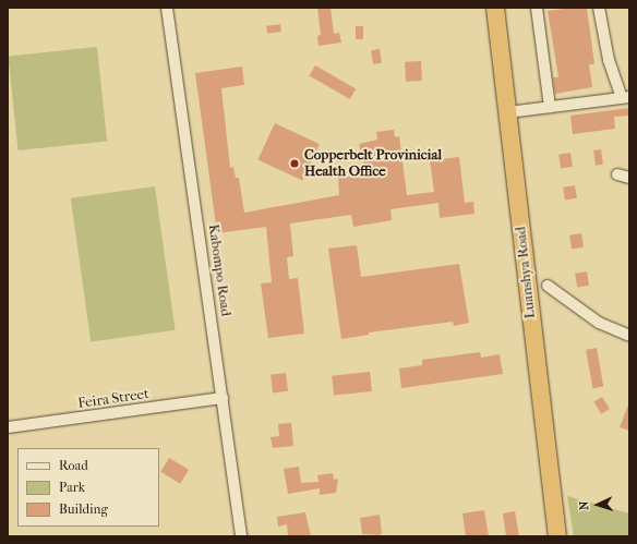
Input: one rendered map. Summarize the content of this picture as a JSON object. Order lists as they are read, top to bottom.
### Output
{
  "streets": {
    "highway": ["Luanshya Road"],
    "street": ["Kabompo Road", "Feira Street"]
  },
  "crossings": [
    ["Kabompo Road", "Feira Street"]
  ],
  "places": ["Copperbelt Provinicial Health Office"],
  "legend": ["Road", "Park", "Building"],
  "north": "left"
}
